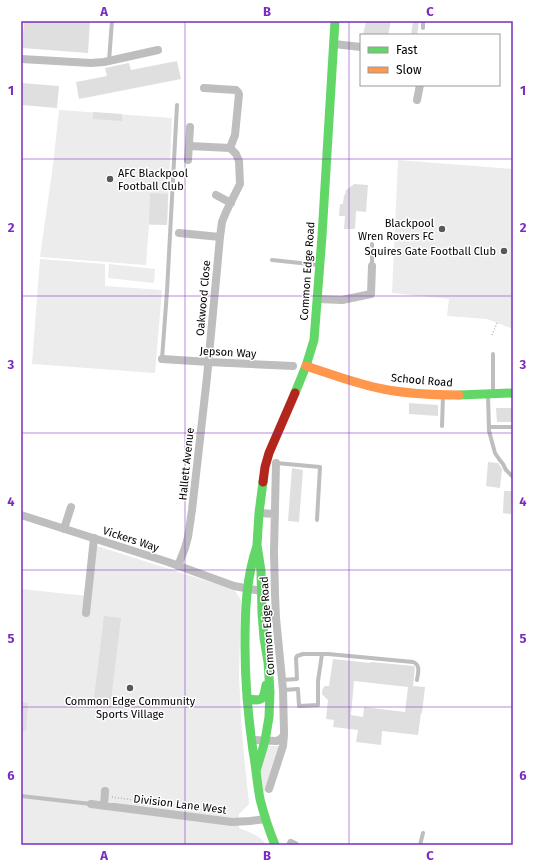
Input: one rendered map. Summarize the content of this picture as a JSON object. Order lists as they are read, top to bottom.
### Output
{
  "streets": {
    "main road": ["Common Edge Road", "School Road"],
    "street": [
      "Oakwood Close",
      "Jepson Way",
      "Hallett Avenue",
      "Vickers Way",
      "Division Lane West"
    ]
  },
  "crossings": [
    ["Common Edge Road", "School Road"],
    ["Common Edge Road", "Vickers Way"],
    ["Common Edge Road", "Division Lane West"],
    ["Oakwood Close", "Jepson Way"],
    ["Oakwood Close", "Hallett Avenue"],
    ["Jepson Way", "Hallett Avenue"],
    ["Hallett Avenue", "Vickers Way"]
  ],
  "places": [
    "AFC Blackpool Football Club",
    "Blackpool Wren Rovers FC",
    "Squires Gate Football Club",
    "Common Edge Community Sports Village"
  ],
  "legend": ["Fast", "Slow"],
  "grid": {
    "columns": ["A", "B", "C"],
    "rows": [
      "1",
      "2",
      "3",
      "4",
      "5",
      "6"
    ]
  }
}
